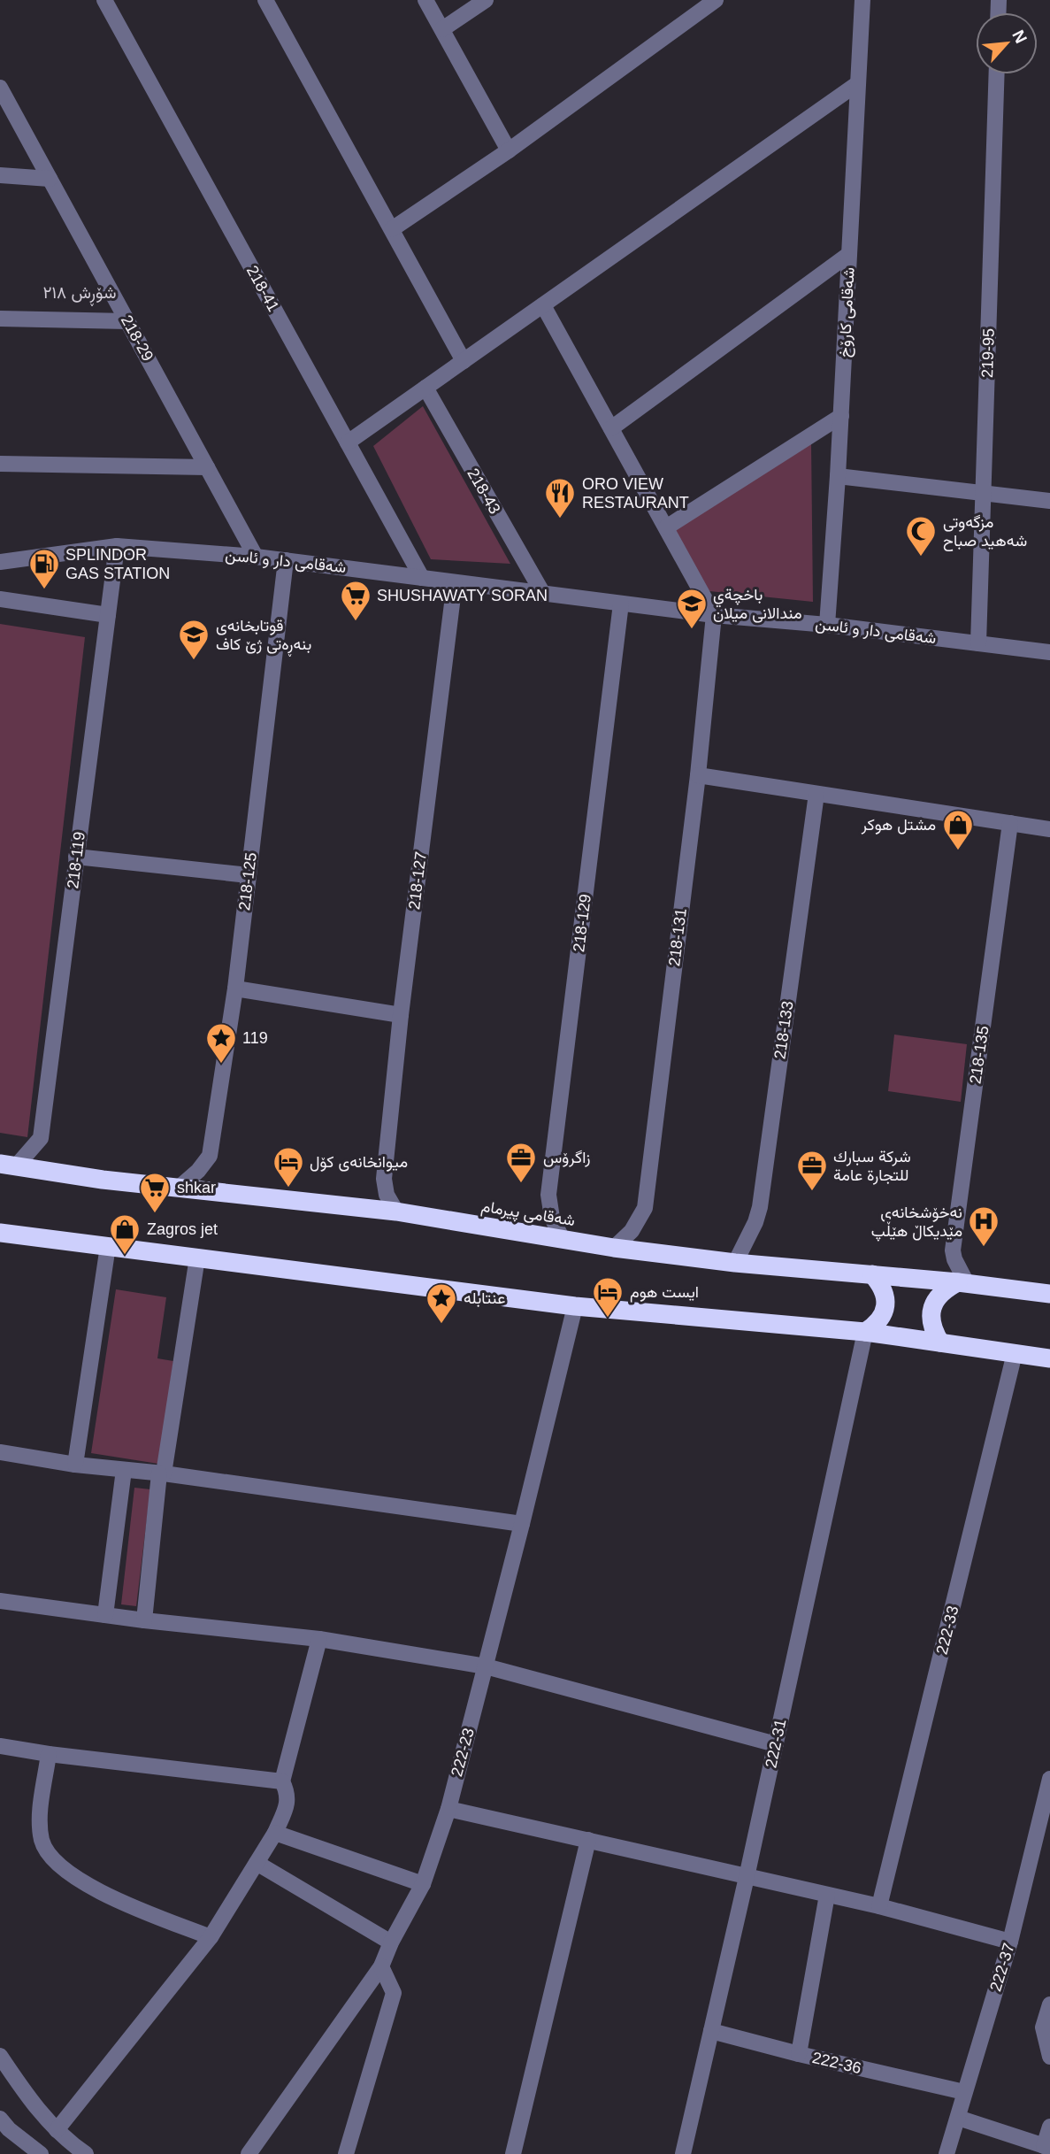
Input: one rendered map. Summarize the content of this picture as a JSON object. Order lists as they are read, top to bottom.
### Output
{
  "streets": {
    "highway": ["شەقامی پیرمام"],
    "street": [
      "218-41",
      "شەقامی کارۆخ",
      "218-29",
      "219-95",
      "218-43",
      "شەقامی دار و ئاسن",
      "218-119",
      "218-127",
      "218-125",
      "218-129",
      "218-131",
      "218-133",
      "218-135",
      "222-33",
      "222-31",
      "222-23",
      "222-37",
      "222-36"
    ]
  },
  "crossings": [
    ["218-41", "شەقامی دار و ئاسن"],
    ["شەقامی کارۆخ", "شەقامی دار و ئاسن"],
    ["218-29", "شەقامی دار و ئاسن"],
    ["219-95", "شەقامی دار و ئاسن"],
    ["218-43", "شەقامی دار و ئاسن"],
    ["شەقامی دار و ئاسن", "218-119"],
    ["شەقامی دار و ئاسن", "218-127"],
    ["شەقامی دار و ئاسن", "218-125"],
    ["شەقامی دار و ئاسن", "218-129"],
    ["شەقامی دار و ئاسن", "218-131"],
    ["218-119", "شەقامی پیرمام"],
    ["218-127", "شەقامی پیرمام"],
    ["218-125", "شەقامی پیرمام"],
    ["218-129", "شەقامی پیرمام"],
    ["218-131", "شەقامی پیرمام"],
    ["218-133", "شەقامی پیرمام"],
    ["218-135", "شەقامی پیرمام"],
    ["222-31", "222-36"],
    ["222-37", "222-36"]
  ],
  "districts": ["شۆڕش ٢١٨"],
  "places": {
    "restaurant": ["ORO VIEW RESTAURANT"],
    "mosque": ["مزگه‌وتی شه‌هید صباح"],
    "fuel station": ["SPLINDOR GAS STATION"],
    "supermarket": ["SHUSHAWATY SORAN", "shkar"],
    "school or university": ["باخچةي مندالانى ميلان", "قوتابخانەی بنەڕەتی ژێ کاف"],
    "shop": ["مشتل هوكر", "Zagros jet"],
    "place": ["119", "عنتابله"],
    "office": ["زاگرۆس", "شركة سبارك للتجارة عامة"],
    "hotel": ["میوانخانەی کۆل", "ايست هوم"],
    "hospital": ["نەخۆشخانەی مێدیکاڵ هێڵپ"]
  },
  "north": "top right"
}
